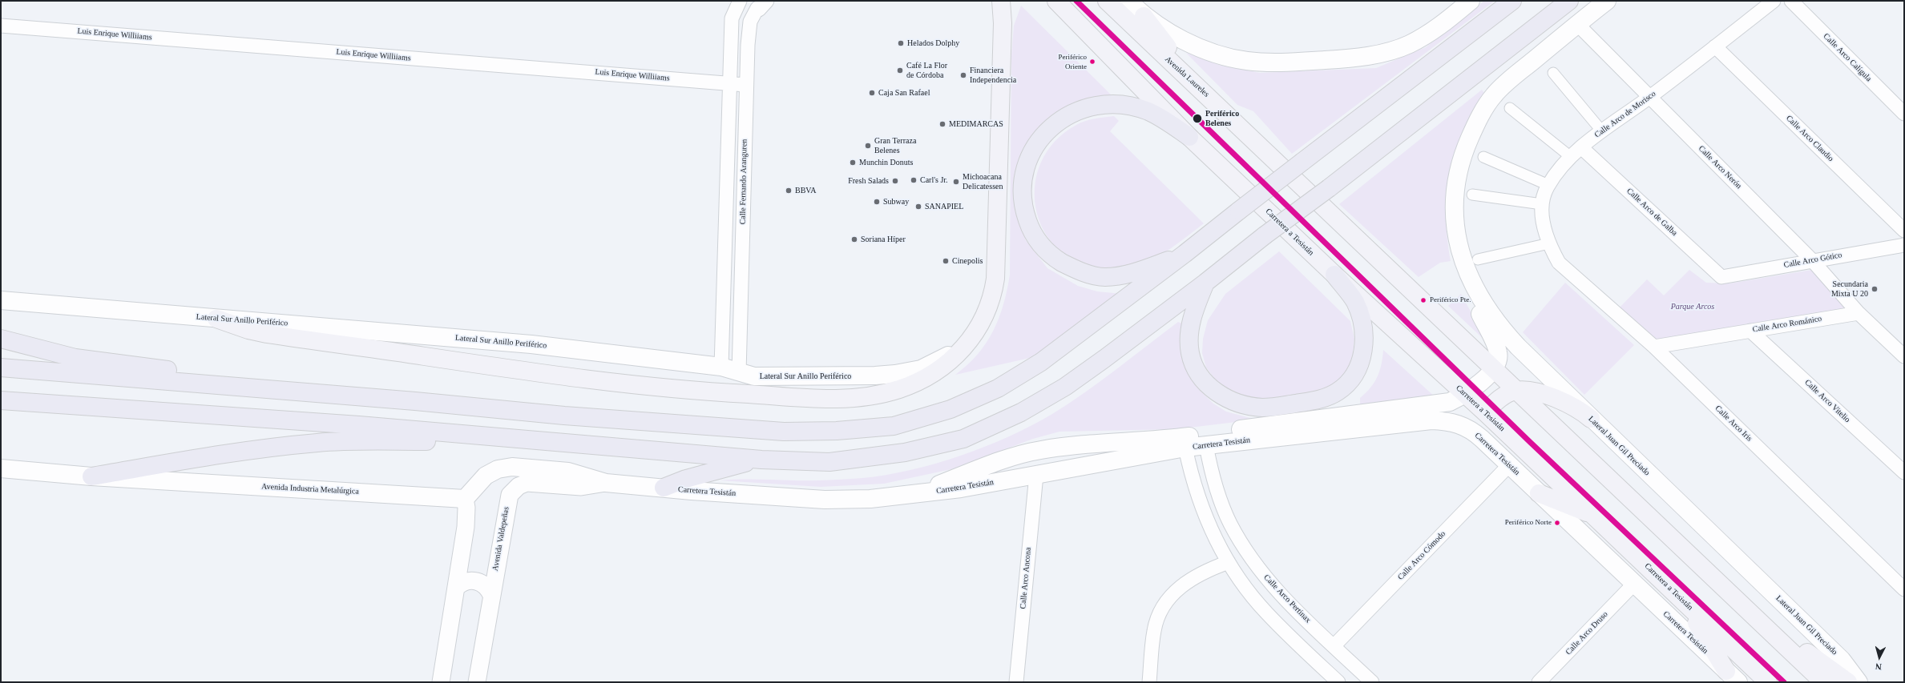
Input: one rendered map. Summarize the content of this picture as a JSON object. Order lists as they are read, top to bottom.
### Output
{
  "streets": {
    "main road": [
      "Avenida Laureles",
      "Carretera a Tesistán",
      "Lateral Sur Anillo Periférico",
      "Carretera Tesistán",
      "Lateral Juan Gil Preciado",
      "Avenida Industria Metalúrgica"
    ],
    "street": [
      "Luis Enrique Williiams",
      "Calle Arco Calígula",
      "Calle Arco de Morisco",
      "Calle Arco Claudio",
      "Calle Arco Nerón",
      "Calle Fernando Aranguren",
      "Calle Arco de Galba",
      "Calle Arco Gótico",
      "Calle Arco Románico",
      "Calle Arco Vitelio",
      "Calle Arco Iris",
      "Avenida Valdepeñas",
      "Calle Arco Cómodo",
      "Calle Arco Ancona",
      "Calle Arco Pertinax",
      "Calle Arco Druso"
    ]
  },
  "crossings": [
    ["Luis Enrique Williiams", "Calle Fernando Aranguren"],
    ["Calle Arco de Morisco", "Calle Arco Claudio"],
    ["Calle Arco de Morisco", "Calle Arco Nerón"],
    ["Calle Arco de Morisco", "Calle Arco de Galba"],
    ["Calle Arco de Morisco", "Calle Arco Iris"],
    ["Calle Arco Nerón", "Calle Arco Gótico"],
    ["Calle Arco Nerón", "Calle Arco Románico"],
    ["Calle Arco Nerón", "Lateral Juan Gil Preciado"],
    ["Calle Fernando Aranguren", "Lateral Sur Anillo Periférico"],
    ["Calle Arco de Galba", "Calle Arco Gótico"],
    ["Calle Arco Románico", "Calle Arco Vitelio"],
    ["Calle Arco Románico", "Calle Arco Iris"],
    ["Carretera Tesistán", "Avenida Valdepeñas"],
    ["Carretera Tesistán", "Calle Arco Cómodo"],
    ["Carretera Tesistán", "Calle Arco Ancona"],
    ["Carretera Tesistán", "Calle Arco Pertinax"],
    ["Carretera Tesistán", "Calle Arco Druso"],
    ["Calle Arco Cómodo", "Calle Arco Pertinax"]
  ],
  "parks": ["Parque Arcos"],
  "places": [
    "Helados Dolphy",
    "Periférico Oriente",
    "Café La Flor de Córdoba",
    "Financiera Independencia",
    "Caja San Rafael",
    "Periférico Belenes",
    "MEDIMARCAS",
    "Gran Terraza Belenes",
    "Munchin Donuts",
    "Carl's Jr.",
    "Fresh Salads",
    "Michoacana Delicatessen",
    "BBVA",
    "Subway",
    "SANAPIEL",
    "Soriana Híper",
    "Cinepolis",
    "Secundaria Mixta U 20",
    "Periférico Pte.",
    "Periférico Norte"
  ],
  "north": "bottom"
}
